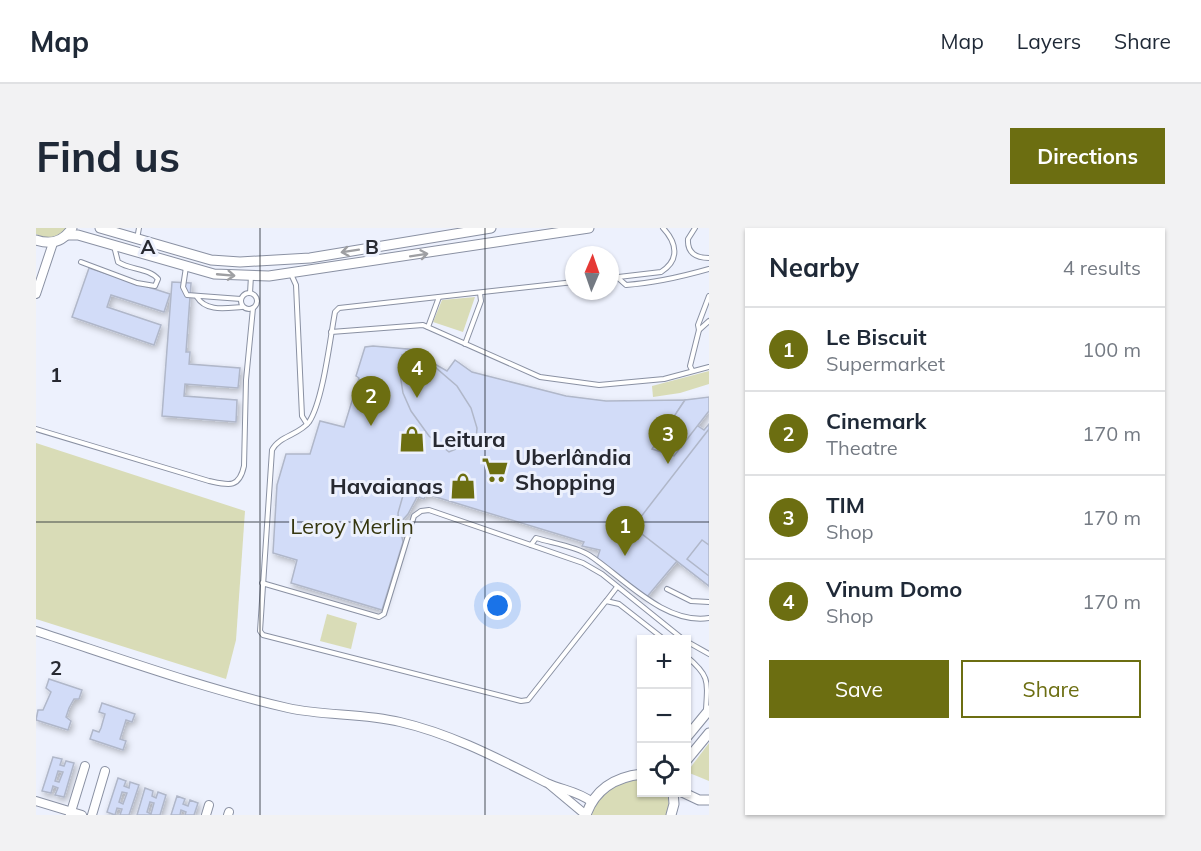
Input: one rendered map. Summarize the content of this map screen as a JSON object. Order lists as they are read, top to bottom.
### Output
{
  "parks": ["Leroy Merlin"],
  "places": {
    "shop": ["Leitura", "Havaianas"],
    "supermarket": ["Uberlândia Shopping"]
  },
  "north": "top",
  "page": {
    "header": "Map",
    "nav": ["Map", "Layers", "Share"],
    "buttons": [
      "Directions",
      ["Save", "Share"]
    ],
    "title": "Find us",
    "heading": ["Nearby", "4 results"],
    "list": [
      {
        "mark": "1",
        "name": "Le Biscuit",
        "note": "Supermarket",
        "value": "100 m"
      },
      {
        "mark": "2",
        "name": "Cinemark",
        "note": "Theatre",
        "value": "170 m"
      },
      {
        "mark": "3",
        "name": "TIM",
        "note": "Shop",
        "value": "170 m"
      },
      {
        "mark": "4",
        "name": "Vinum Domo",
        "note": "Shop",
        "value": "170 m"
      }
    ],
    "pins": [
      "4",
      "2",
      "3",
      "1"
    ],
    "map_buttons": ["+", "−"]
  },
  "grid": {
    "columns": ["A", "B"],
    "rows": ["1", "2"]
  }
}
